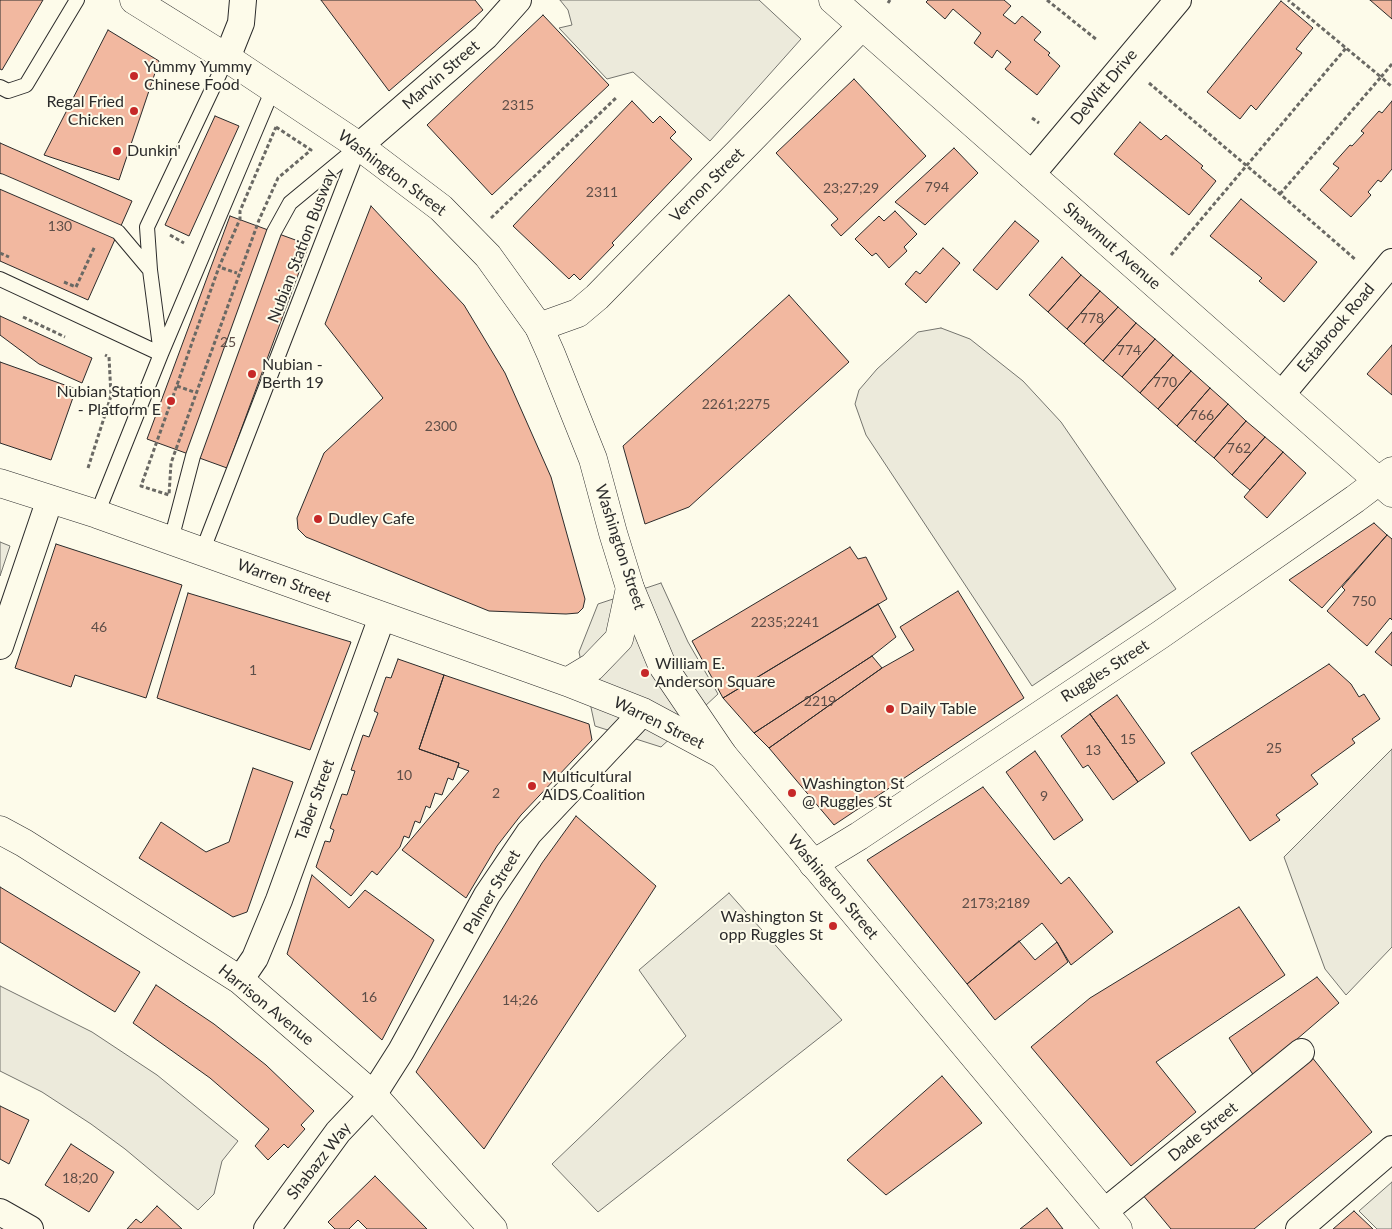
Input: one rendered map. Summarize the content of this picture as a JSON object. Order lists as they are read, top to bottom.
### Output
{
  "streets": {
    "main road": [
      "Washington Street",
      "Vernon Street",
      "Shawmut Avenue",
      "Warren Street",
      "Ruggles Street",
      "Harrison Avenue"
    ],
    "street": [
      "Marvin Street",
      "DeWitt Drive",
      "Estabrook Road",
      "Taber Street",
      "Palmer Street",
      "Dade Street",
      "Shabazz Way"
    ],
    "lane": ["Nubian Station Busway"]
  },
  "crossings": [
    ["Marvin Street", "Washington Street"],
    ["Marvin Street", "Nubian Station Busway"],
    ["DeWitt Drive", "Shawmut Avenue"],
    ["Washington Street", "Vernon Street"],
    ["Washington Street", "Nubian Station Busway"],
    ["Washington Street", "Warren Street"],
    ["Washington Street", "Ruggles Street"],
    ["Washington Street", "Dade Street"],
    ["Vernon Street", "Shawmut Avenue"],
    ["Nubian Station Busway", "Warren Street"],
    ["Shawmut Avenue", "Estabrook Road"],
    ["Shawmut Avenue", "Ruggles Street"],
    ["Warren Street", "Taber Street"],
    ["Warren Street", "Palmer Street"],
    ["Taber Street", "Harrison Avenue"],
    ["Palmer Street", "Harrison Avenue"],
    ["Palmer Street", "Shabazz Way"],
    ["Harrison Avenue", "Shabazz Way"]
  ],
  "places": [
    "Yummy Yummy Chinese Food",
    "Regal Fried Chicken",
    "Dunkin'",
    "Nubian - Berth 19",
    "Nubian Station - Platform E",
    "Dudley Cafe",
    "William E. Anderson Square",
    "Daily Table",
    "Multicultural AIDS Coalition",
    "Washington St @ Ruggles St",
    "Washington St opp Ruggles St"
  ],
  "house_numbers": [
    "2315",
    "794",
    "23;27;29",
    "2311",
    "130",
    "778",
    "25",
    "774",
    "770",
    "2261;2275",
    "766",
    "2300",
    "762",
    "750",
    "2235;2241",
    "46",
    "1",
    "2219",
    "15",
    "25",
    "13",
    "10",
    "2",
    "9",
    "2173;2189",
    "16",
    "14;26",
    "18;20"
  ]
}
